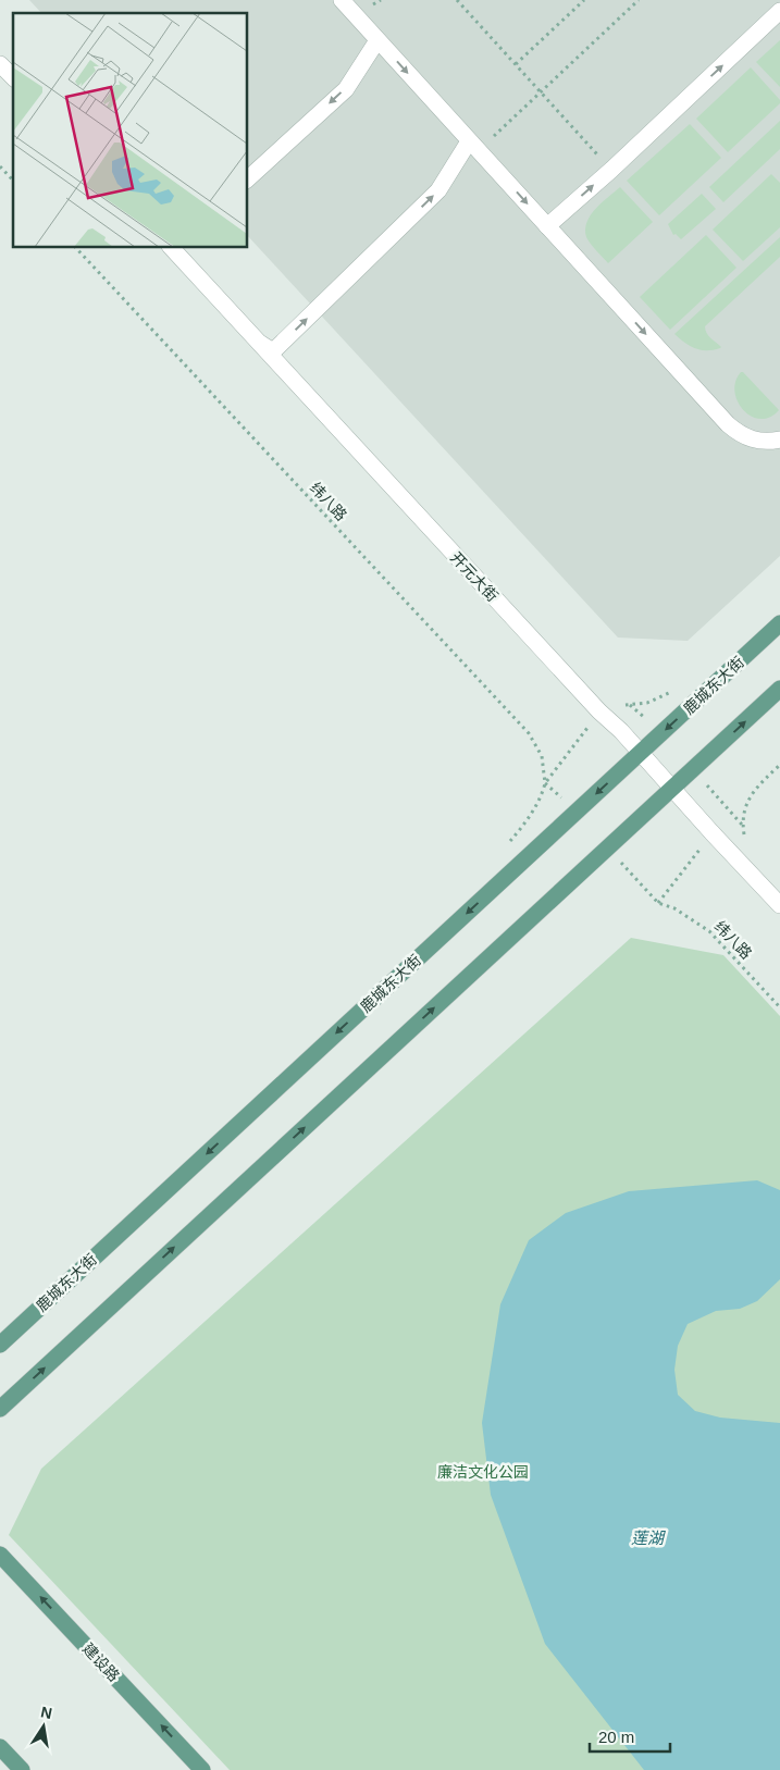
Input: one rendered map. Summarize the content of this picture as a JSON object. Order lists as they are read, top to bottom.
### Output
{
  "streets": {
    "main road": ["鹿城东大街", "建设路"],
    "street": ["开元大街"],
    "path": ["纬八路"]
  },
  "crossings": [
    ["纬八路", "开元大街"],
    ["开元大街", "鹿城东大街"]
  ],
  "one_way": ["建设路"],
  "water": ["莲湖"],
  "parks": ["廉洁文化公园"],
  "scale_bar": "20 m",
  "north": "top"
}
